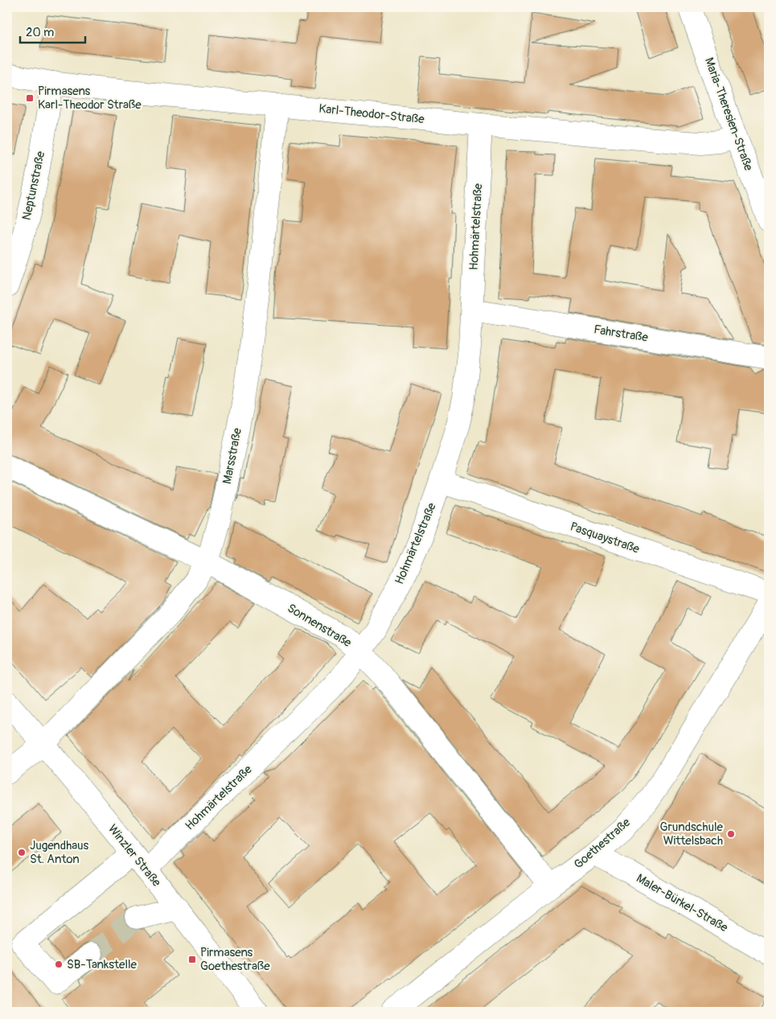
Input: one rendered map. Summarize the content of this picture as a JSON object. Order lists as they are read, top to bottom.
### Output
{
  "streets": {
    "street": [
      "Karl-Theodor-Straße",
      "Maria-Theresien-Straße",
      "Neptunstraße",
      "Hohmärtelstraße",
      "Fahrstraße",
      "Marsstraße",
      "Pasquaystraße",
      "Sonnenstraße",
      "Goethestraße",
      "Winzler Straße",
      "Maler-Bürkel-Straße"
    ]
  },
  "crossings": [
    ["Karl-Theodor-Straße", "Maria-Theresien-Straße"],
    ["Karl-Theodor-Straße", "Neptunstraße"],
    ["Karl-Theodor-Straße", "Hohmärtelstraße"],
    ["Karl-Theodor-Straße", "Marsstraße"],
    ["Hohmärtelstraße", "Fahrstraße"],
    ["Hohmärtelstraße", "Pasquaystraße"],
    ["Hohmärtelstraße", "Sonnenstraße"],
    ["Hohmärtelstraße", "Winzler Straße"],
    ["Marsstraße", "Sonnenstraße"],
    ["Marsstraße", "Winzler Straße"],
    ["Sonnenstraße", "Goethestraße"],
    ["Goethestraße", "Maler-Bürkel-Straße"]
  ],
  "places": {
    "transit": ["Pirmasens Karl-Theodor Straße", "Pirmasens Goethestraße"],
    "other": ["Grundschule Wittelsbach", "Jugendhaus St. Anton", "SB-Tankstelle"]
  },
  "scale_bar": "20 m"
}
